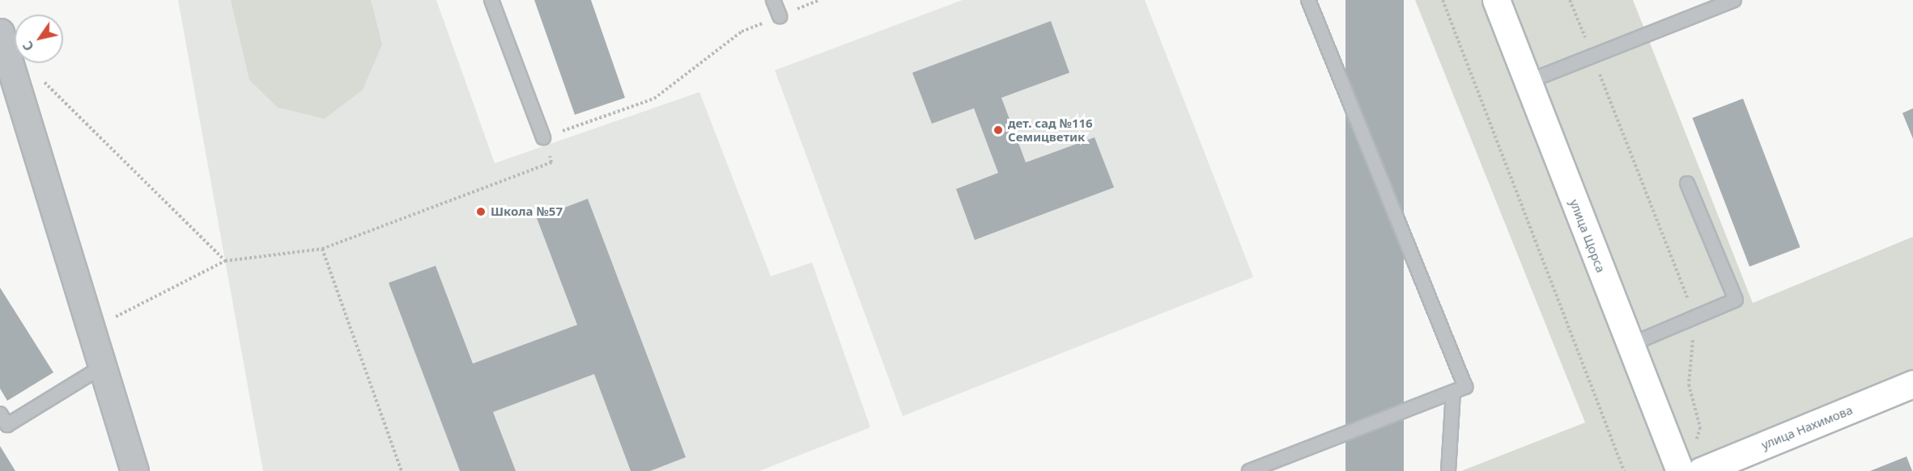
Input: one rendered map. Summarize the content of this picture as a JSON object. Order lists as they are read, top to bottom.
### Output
{
  "streets": {
    "street": ["улица Щорса", "улица Нахимова"]
  },
  "places": ["дет. сад №116 Семицветик", "Школа №57"],
  "north": "bottom left"
}
